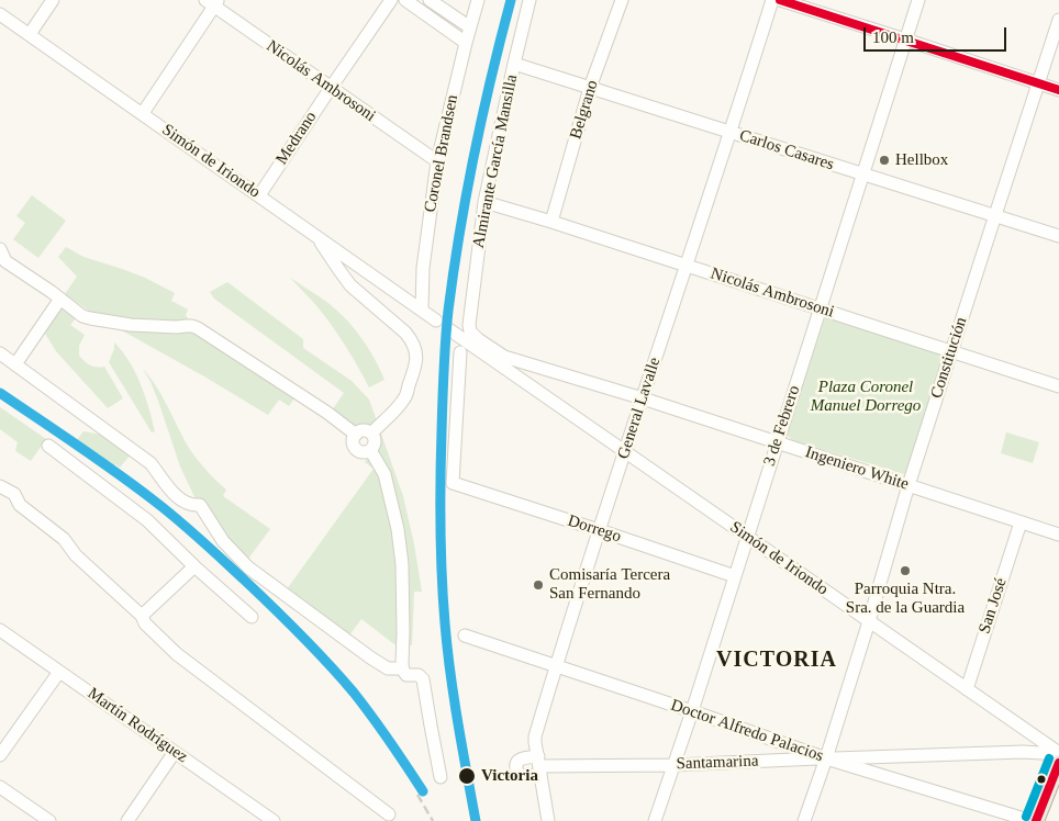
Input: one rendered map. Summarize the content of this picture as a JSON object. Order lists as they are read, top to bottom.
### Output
{
  "streets": {
    "street": [
      "Nicolás Ambrosoni",
      "Belgrano",
      "Medrano",
      "Carlos Casares",
      "Coronel Brandsen",
      "Simón de Iriondo",
      "Almirante García Mansilla",
      "Constitución",
      "General Lavalle",
      "3 de Febrero",
      "Ingeniero White",
      "Dorrego",
      "San José",
      "Martín Rodríguez",
      "Doctor Alfredo Palacios",
      "Santamarina"
    ]
  },
  "crossings": [
    ["Nicolás Ambrosoni", "Belgrano"],
    ["Nicolás Ambrosoni", "Medrano"],
    ["Nicolás Ambrosoni", "Coronel Brandsen"],
    ["Nicolás Ambrosoni", "Almirante García Mansilla"],
    ["Nicolás Ambrosoni", "Constitución"],
    ["Nicolás Ambrosoni", "General Lavalle"],
    ["Nicolás Ambrosoni", "3 de Febrero"],
    ["Belgrano", "Carlos Casares"],
    ["Medrano", "Simón de Iriondo"],
    ["Carlos Casares", "Almirante García Mansilla"],
    ["Carlos Casares", "Constitución"],
    ["Carlos Casares", "General Lavalle"],
    ["Carlos Casares", "3 de Febrero"],
    ["Coronel Brandsen", "Simón de Iriondo"],
    ["Simón de Iriondo", "Almirante García Mansilla"],
    ["Simón de Iriondo", "Constitución"],
    ["Simón de Iriondo", "General Lavalle"],
    ["Simón de Iriondo", "3 de Febrero"],
    ["Simón de Iriondo", "Ingeniero White"],
    ["Simón de Iriondo", "San José"],
    ["Simón de Iriondo", "Santamarina"],
    ["Constitución", "Ingeniero White"],
    ["Constitución", "Doctor Alfredo Palacios"],
    ["Constitución", "Santamarina"],
    ["General Lavalle", "Ingeniero White"],
    ["General Lavalle", "Dorrego"],
    ["General Lavalle", "Doctor Alfredo Palacios"],
    ["General Lavalle", "Santamarina"],
    ["3 de Febrero", "Ingeniero White"],
    ["3 de Febrero", "Dorrego"],
    ["3 de Febrero", "Doctor Alfredo Palacios"],
    ["3 de Febrero", "Santamarina"],
    ["Ingeniero White", "San José"],
    ["Doctor Alfredo Palacios", "Santamarina"]
  ],
  "districts": ["VICTORIA"],
  "parks": ["Plaza Coronel Manuel Dorrego"],
  "places": [
    "Hellbox",
    "Parroquia Ntra. Sra. de la Guardia",
    "Comisaría Tercera San Fernando",
    "Victoria"
  ],
  "scale_bar": "100 m"
}
